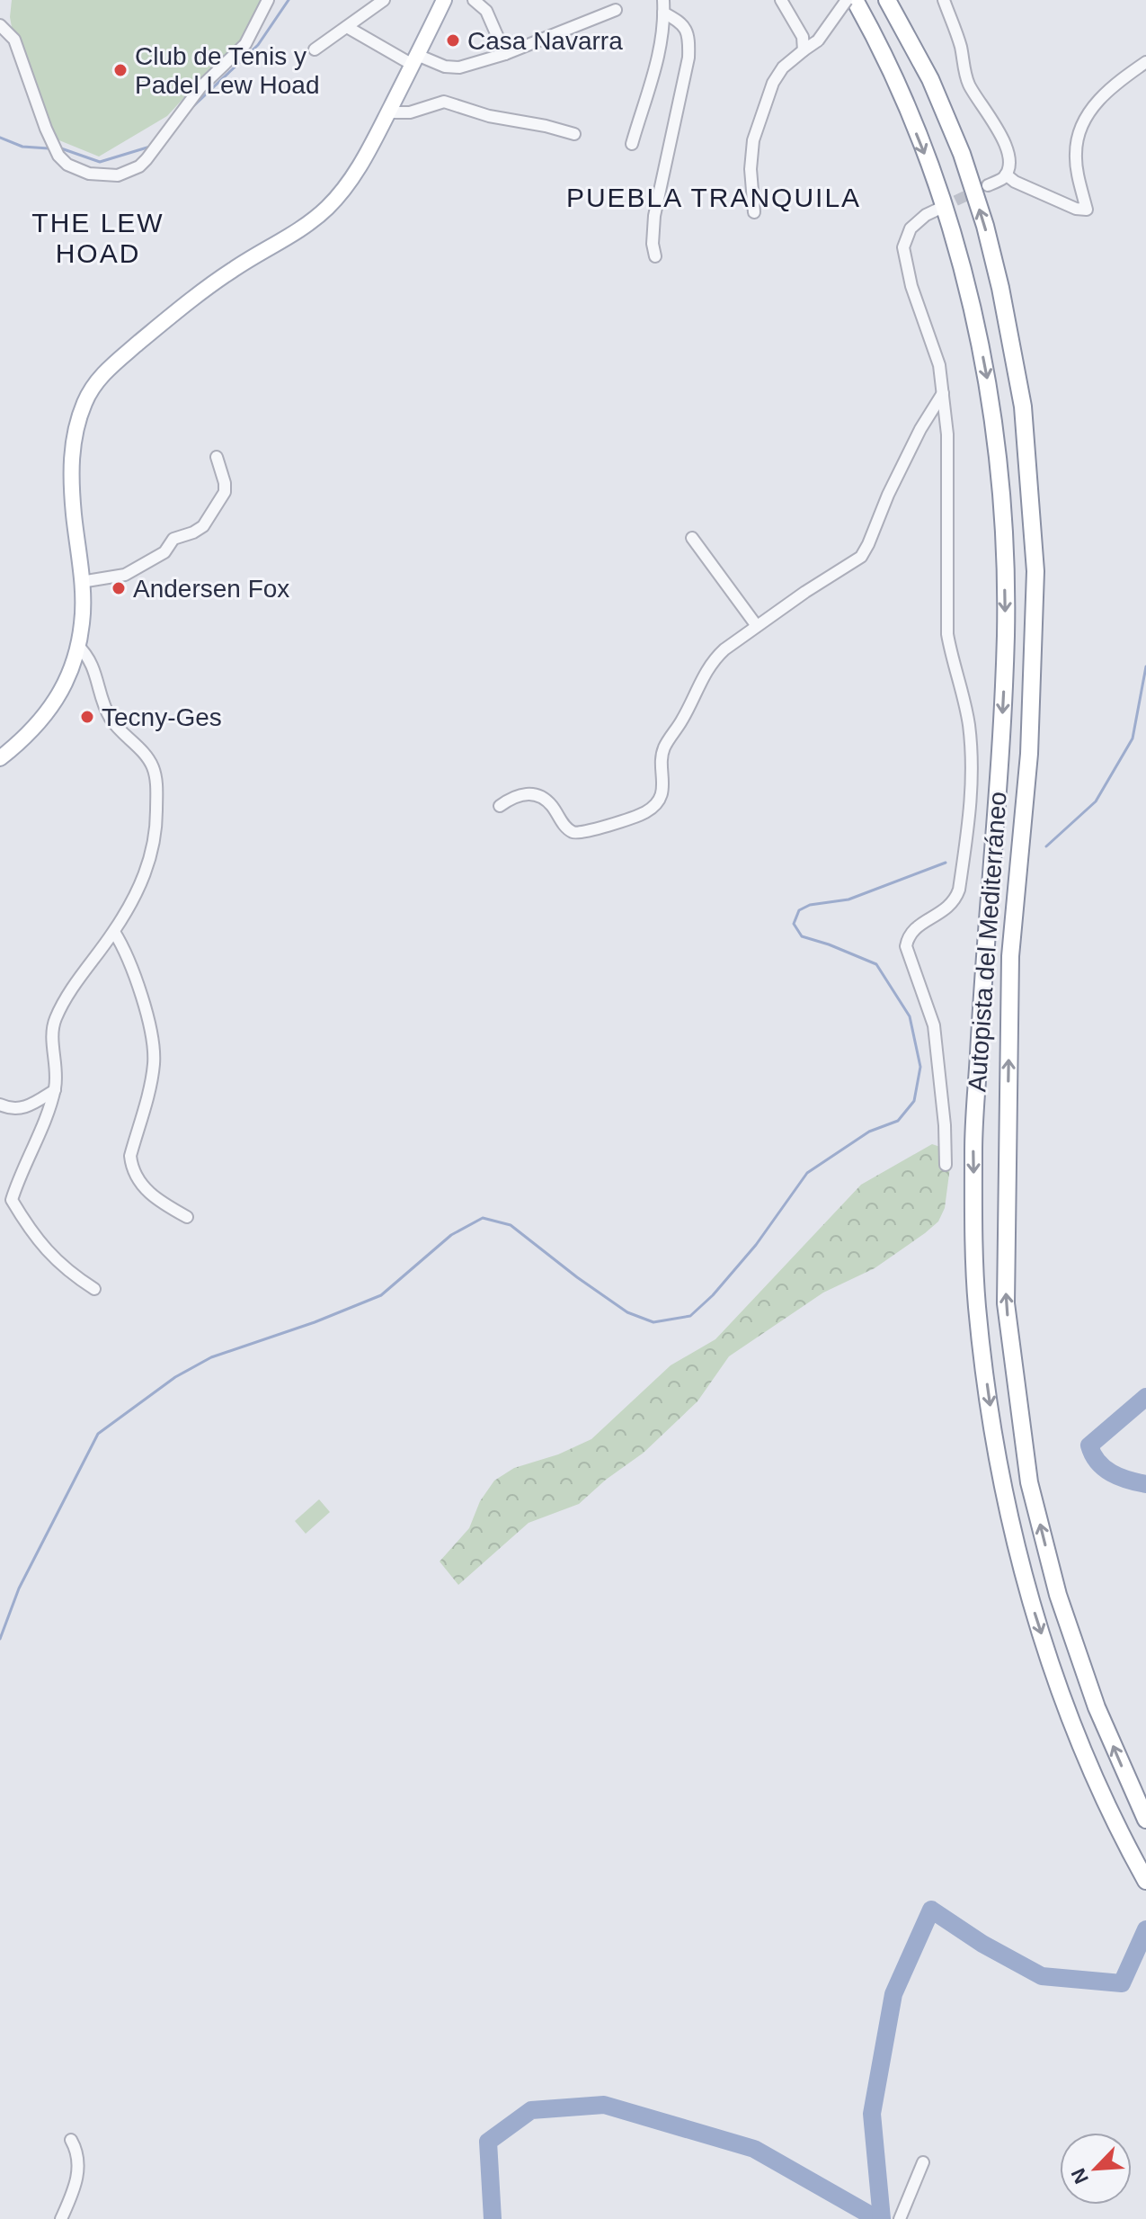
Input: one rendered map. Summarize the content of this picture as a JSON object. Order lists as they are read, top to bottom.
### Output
{
  "streets": {
    "highway": ["Autopista del Mediterráneo"]
  },
  "districts": ["PUEBLA TRANQUILA", "THE LEW HOAD"],
  "places": [
    "Casa Navarra",
    "Club de Tenis y Padel Lew Hoad",
    "Andersen Fox",
    "Tecny-Ges"
  ],
  "north": "bottom left"
}
